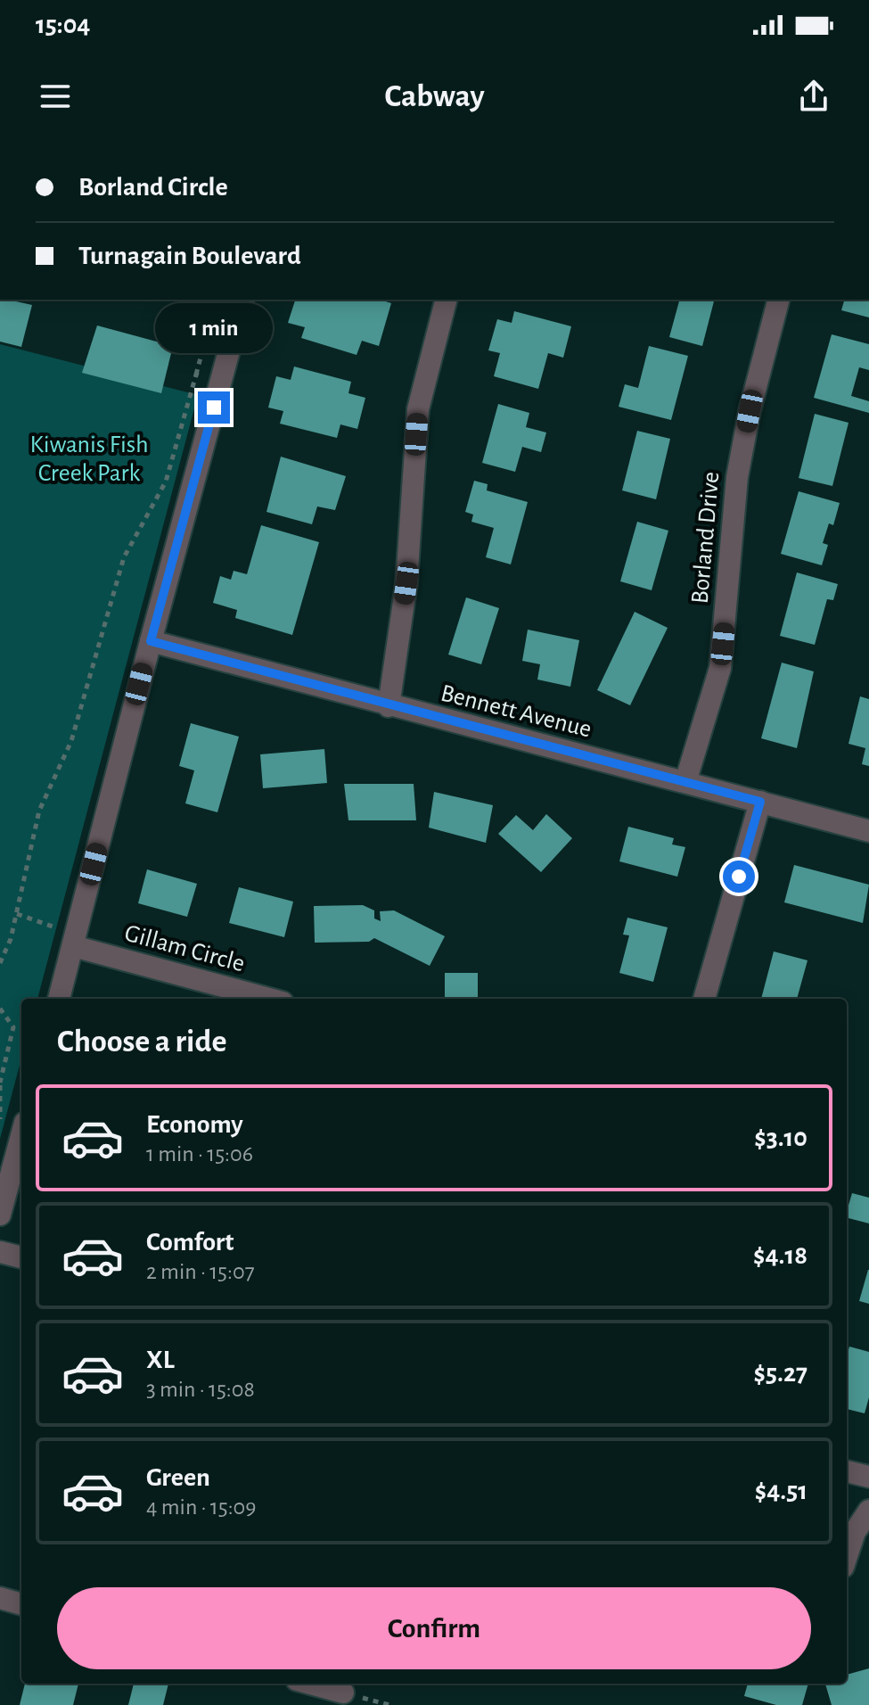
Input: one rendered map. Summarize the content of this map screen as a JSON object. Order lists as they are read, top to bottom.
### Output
{
  "streets": {
    "street": ["Borland Drive", "Bennett Avenue", "Gillam Circle"]
  },
  "crossings": [
    ["Borland Drive", "Bennett Avenue"]
  ],
  "parks": ["Kiwanis Fish Creek Park"],
  "page": {
    "status": "15:04",
    "header": "Cabway",
    "banner": ["Borland Circle", "Turnagain Boulevard"],
    "bubble": "1 min",
    "heading": "Choose a ride",
    "list": [
      {
        "name": "Economy",
        "note": "1 min · 15:06",
        "value": "$3.10"
      },
      {
        "name": "Comfort",
        "note": "2 min · 15:07",
        "value": "$4.18"
      },
      {
        "name": "XL",
        "note": "3 min · 15:08",
        "value": "$5.27"
      },
      {
        "name": "Green",
        "note": "4 min · 15:09",
        "value": "$4.51"
      }
    ],
    "buttons": "Confirm"
  }
}
